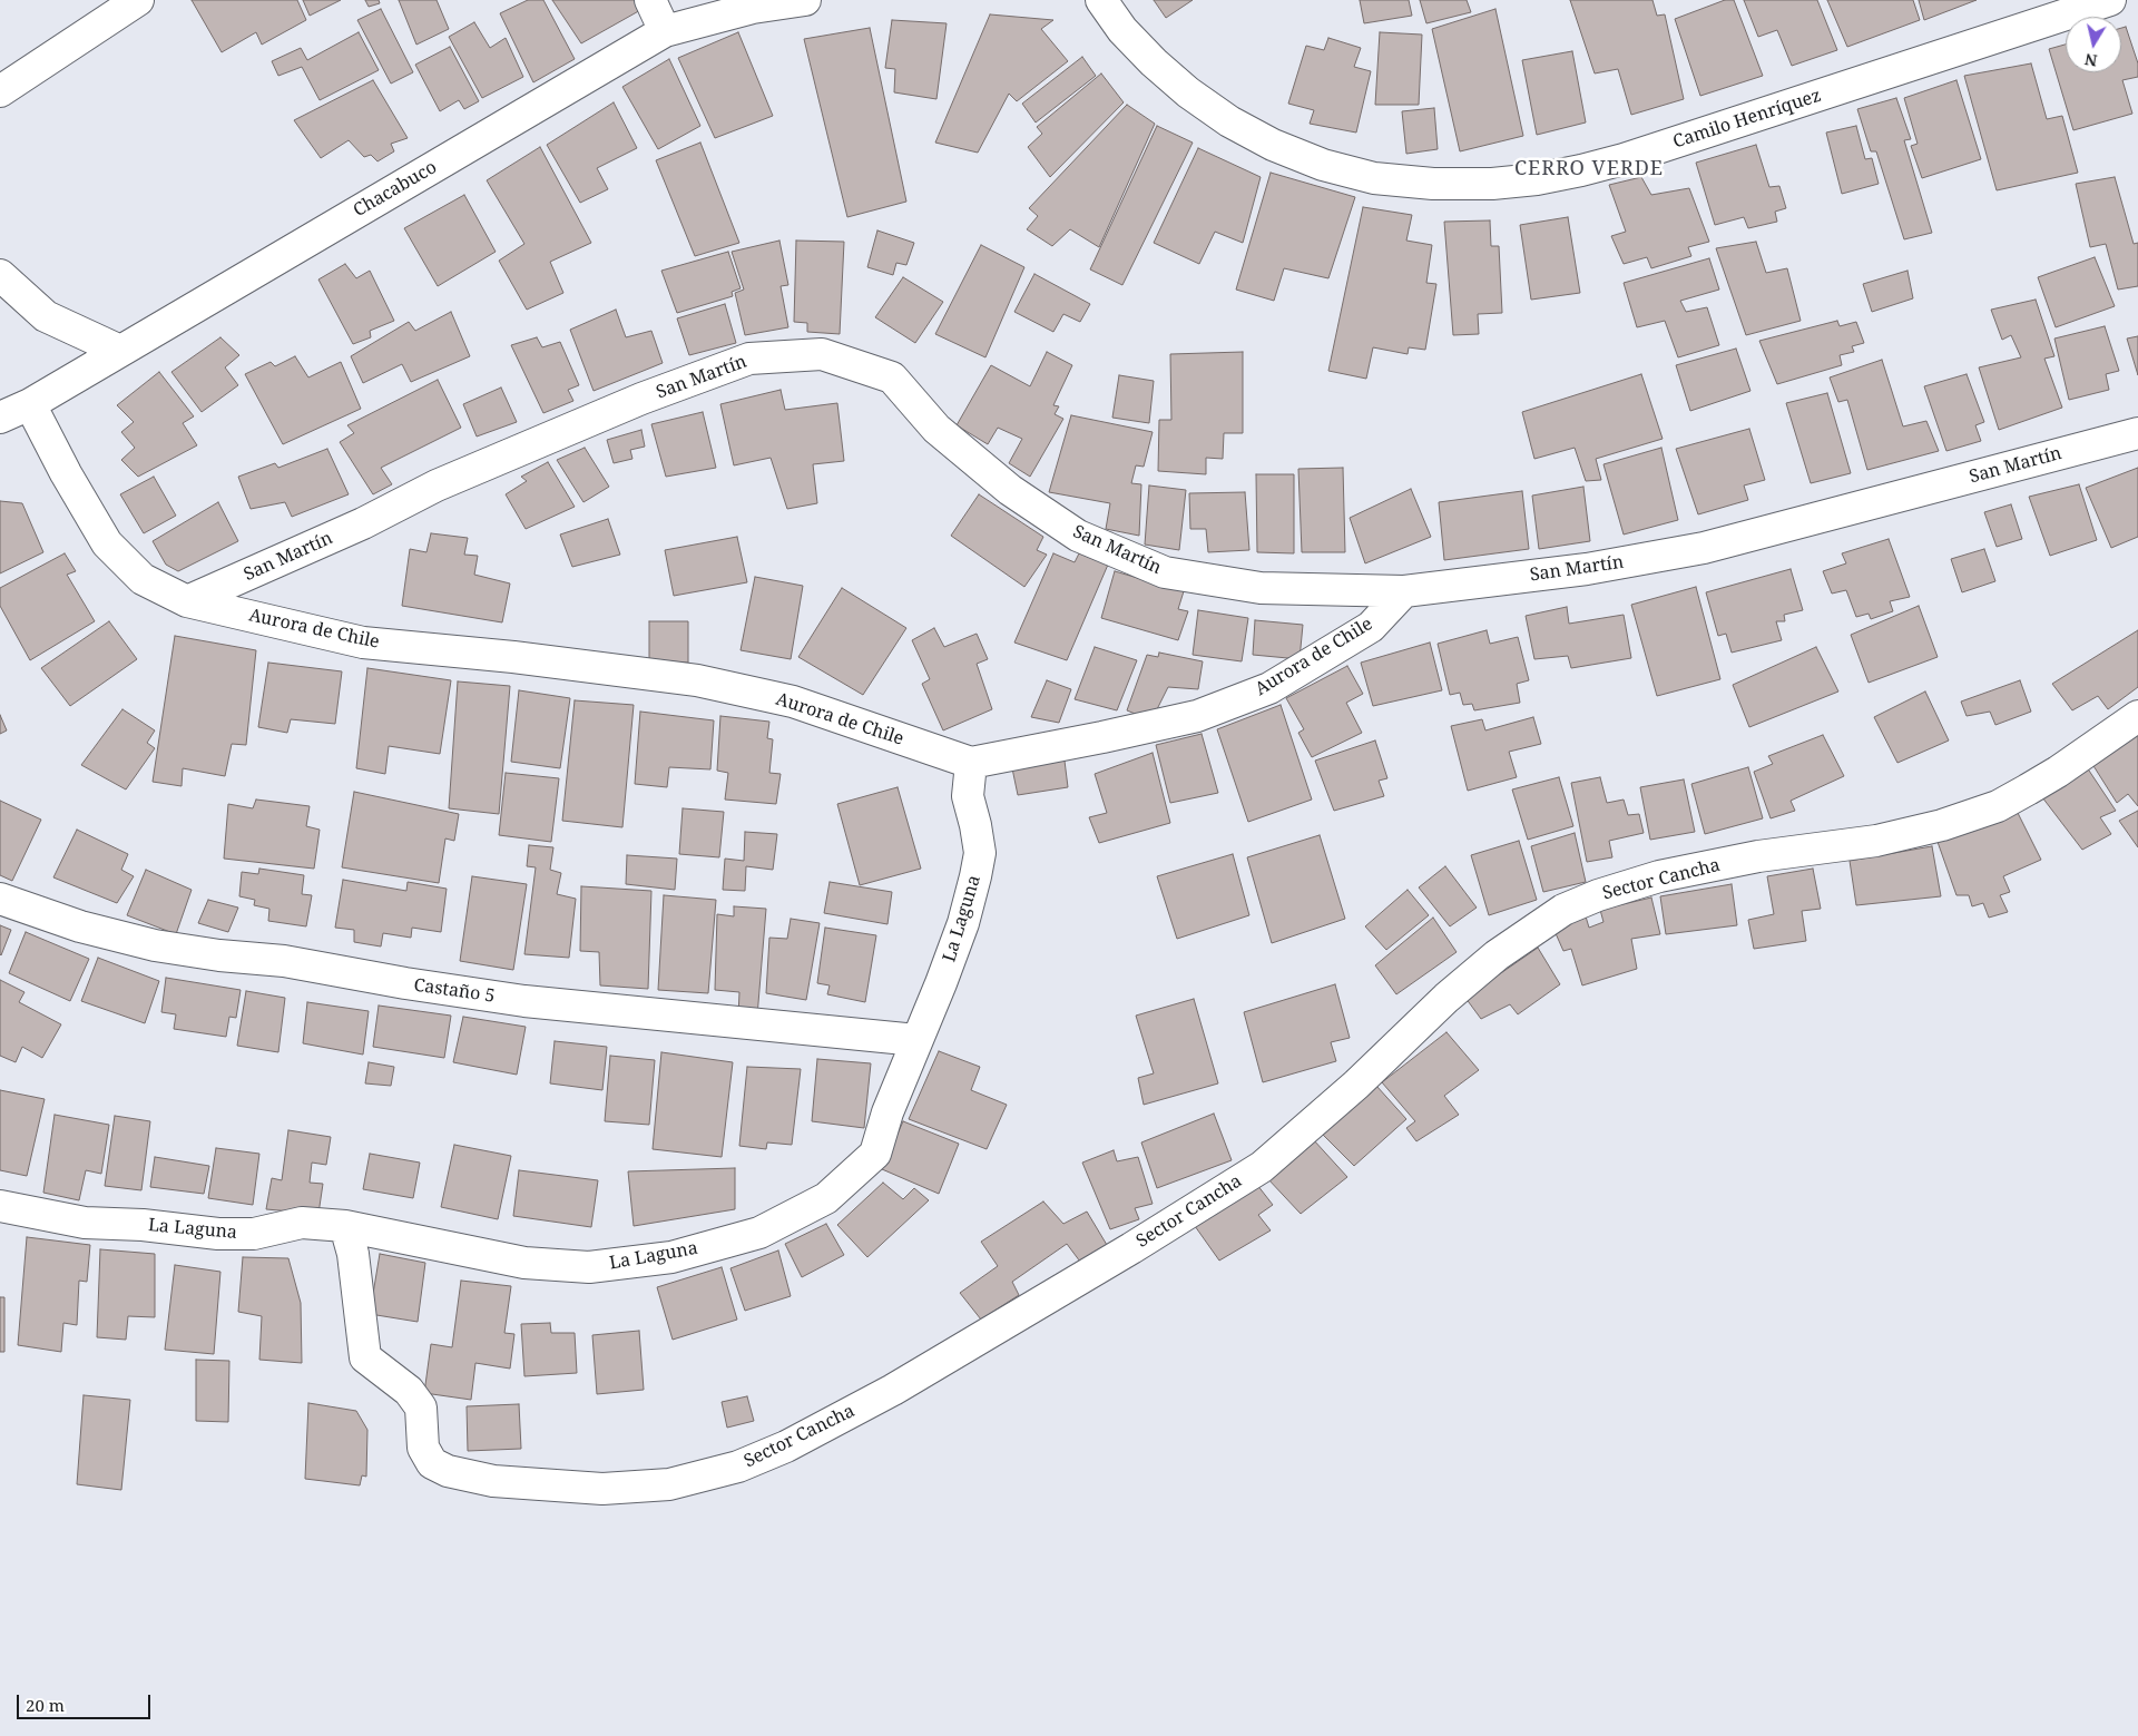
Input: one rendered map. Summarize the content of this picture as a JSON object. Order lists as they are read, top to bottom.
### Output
{
  "streets": {
    "street": [
      "Camilo Henríquez",
      "Chacabuco",
      "San Martín",
      "Aurora de Chile",
      "Sector Cancha",
      "La Laguna",
      "Castaño 5"
    ]
  },
  "crossings": [
    ["Chacabuco", "Aurora de Chile"],
    ["San Martín", "Aurora de Chile"],
    ["Aurora de Chile", "La Laguna"],
    ["Sector Cancha", "La Laguna"],
    ["La Laguna", "Castaño 5"]
  ],
  "districts": ["CERRO VERDE"],
  "scale_bar": "20 m",
  "north": "bottom"
}
